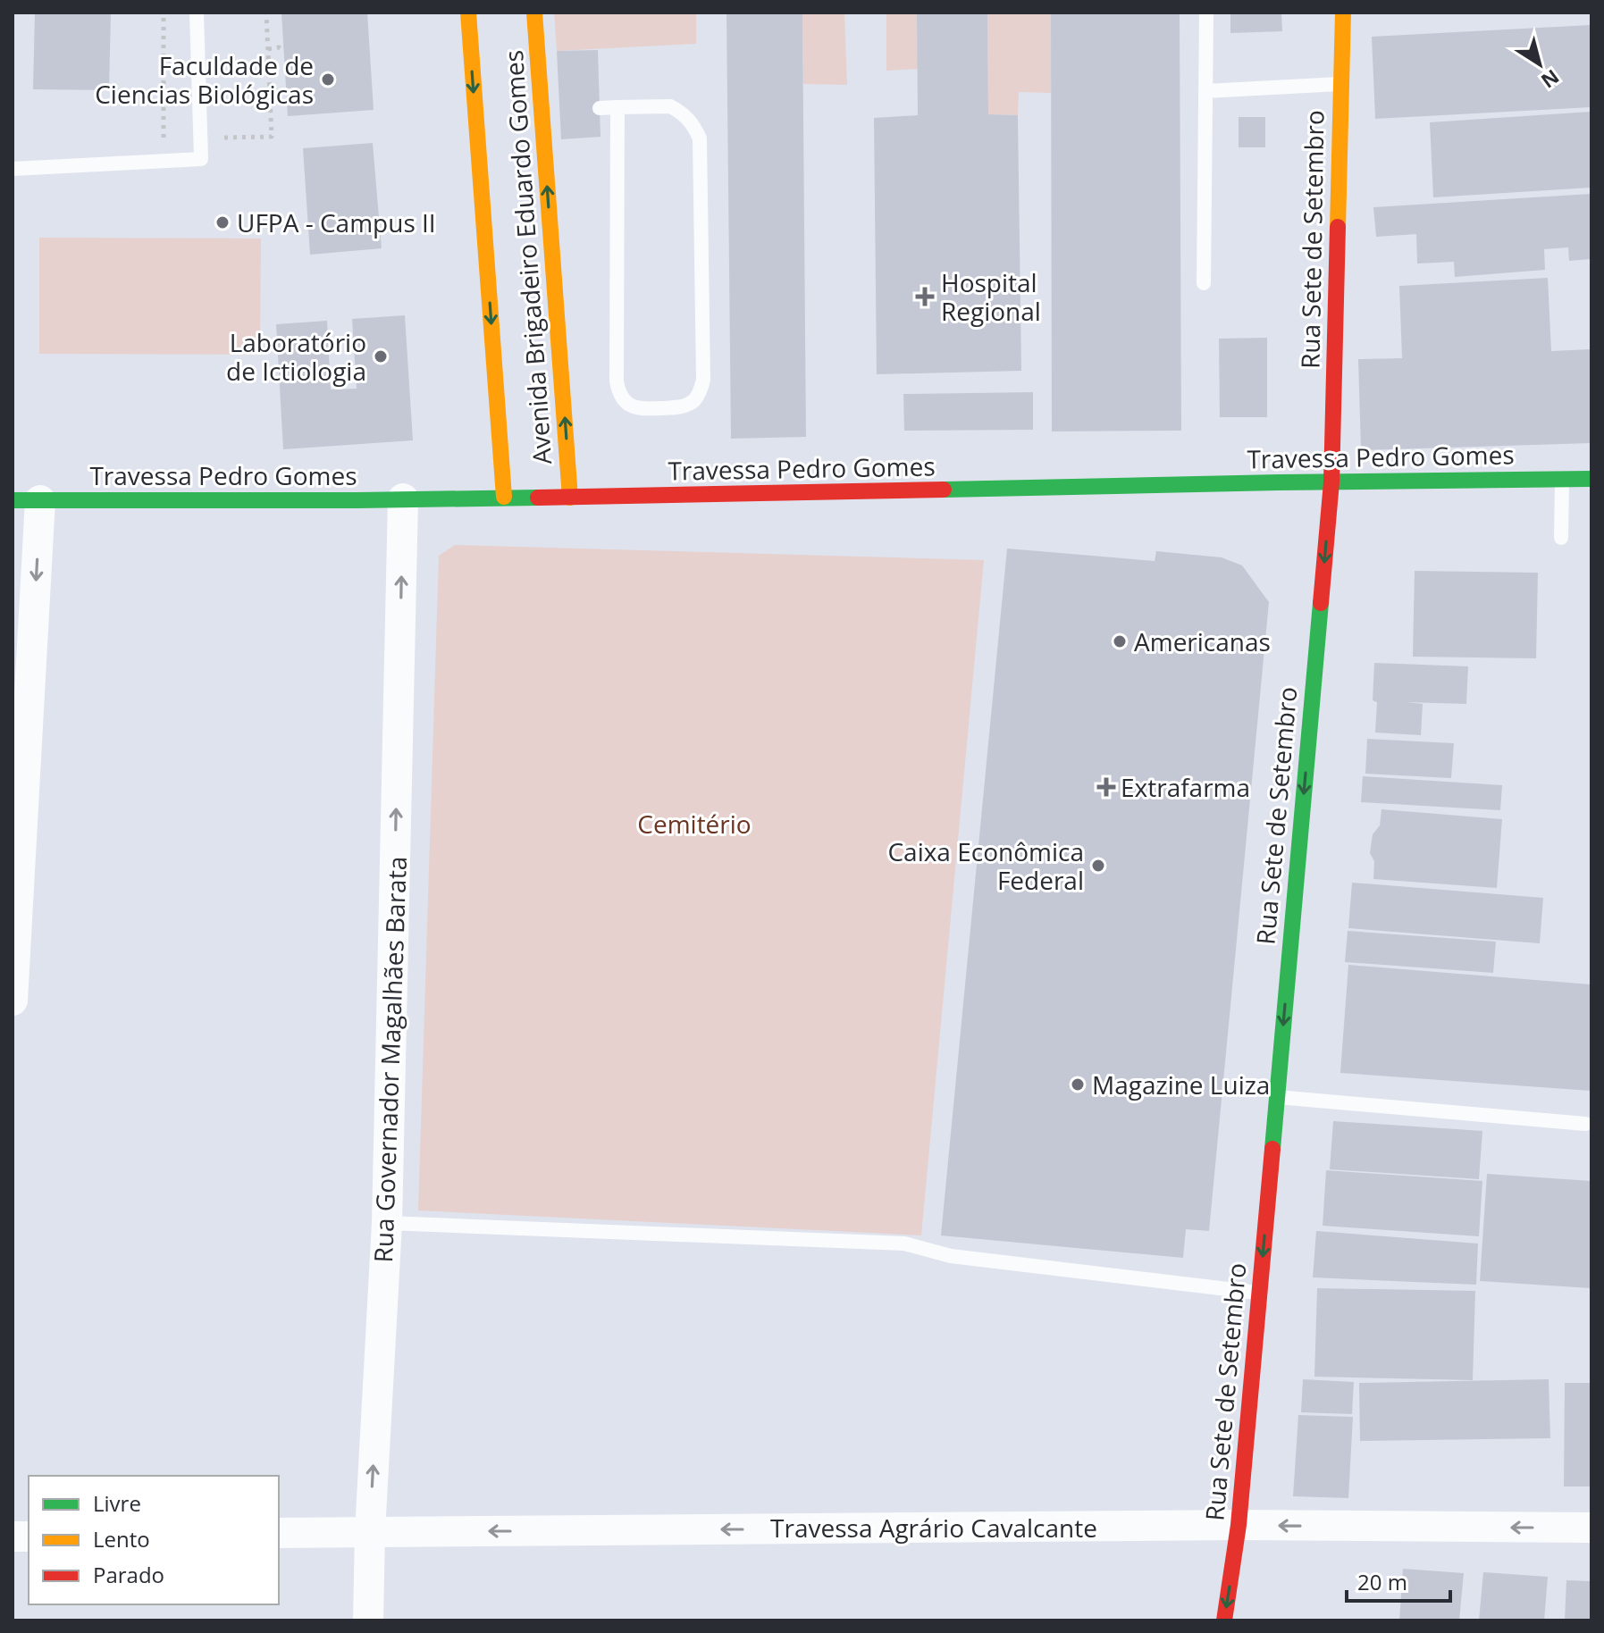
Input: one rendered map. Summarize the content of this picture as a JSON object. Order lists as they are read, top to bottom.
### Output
{
  "streets": {
    "street": [
      "Rua Sete de Setembro",
      "Avenida Brigadeiro Eduardo Gomes",
      "Travessa Pedro Gomes",
      "Rua Governador Magalhães Barata",
      "Travessa Agrário Cavalcante"
    ]
  },
  "crossings": [
    ["Rua Sete de Setembro", "Travessa Pedro Gomes"],
    ["Rua Sete de Setembro", "Travessa Agrário Cavalcante"],
    ["Avenida Brigadeiro Eduardo Gomes", "Travessa Pedro Gomes"],
    ["Travessa Pedro Gomes", "Rua Governador Magalhães Barata"],
    ["Rua Governador Magalhães Barata", "Travessa Agrário Cavalcante"]
  ],
  "one_way": ["Rua Sete de Setembro", "Rua Governador Magalhães Barata", "Travessa Agrário Cavalcante"],
  "parks": ["Cemitério"],
  "places": {
    "other": [
      "Faculdade de Ciencias Biológicas",
      "UFPA - Campus II",
      "Laboratório de Ictiologia",
      "Americanas",
      "Caixa Econômica Federal",
      "Magazine Luiza"
    ],
    "health": ["Hospital Regional", "Extrafarma"]
  },
  "legend": ["Livre", "Lento", "Parado"],
  "scale_bar": "20 m",
  "north": "bottom right"
}
